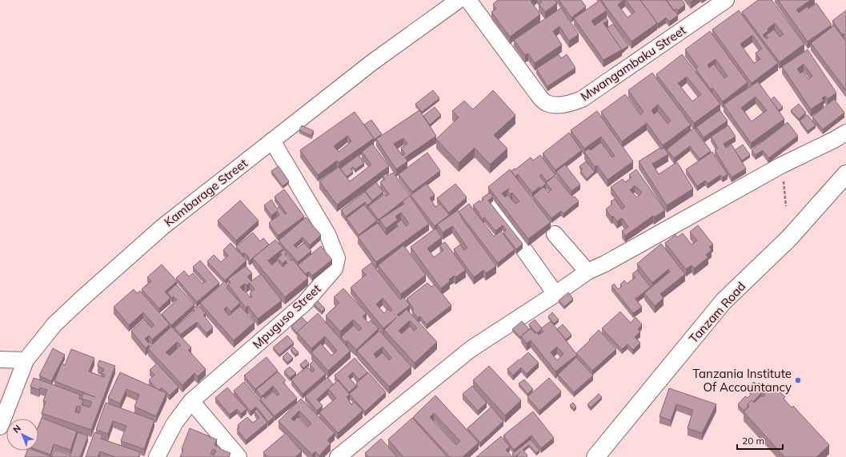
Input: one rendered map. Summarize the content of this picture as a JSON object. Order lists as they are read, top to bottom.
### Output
{
  "streets": {
    "highway": ["Tanzam Road"],
    "street": ["Mwangambaku Street", "Kambarage Street", "Mpuguso Street"]
  },
  "crossings": [
    ["Kambarage Street", "Mpuguso Street"]
  ],
  "places": ["Tanzania Institute Of Accountancy"],
  "scale_bar": "20 m",
  "north": "top left"
}
